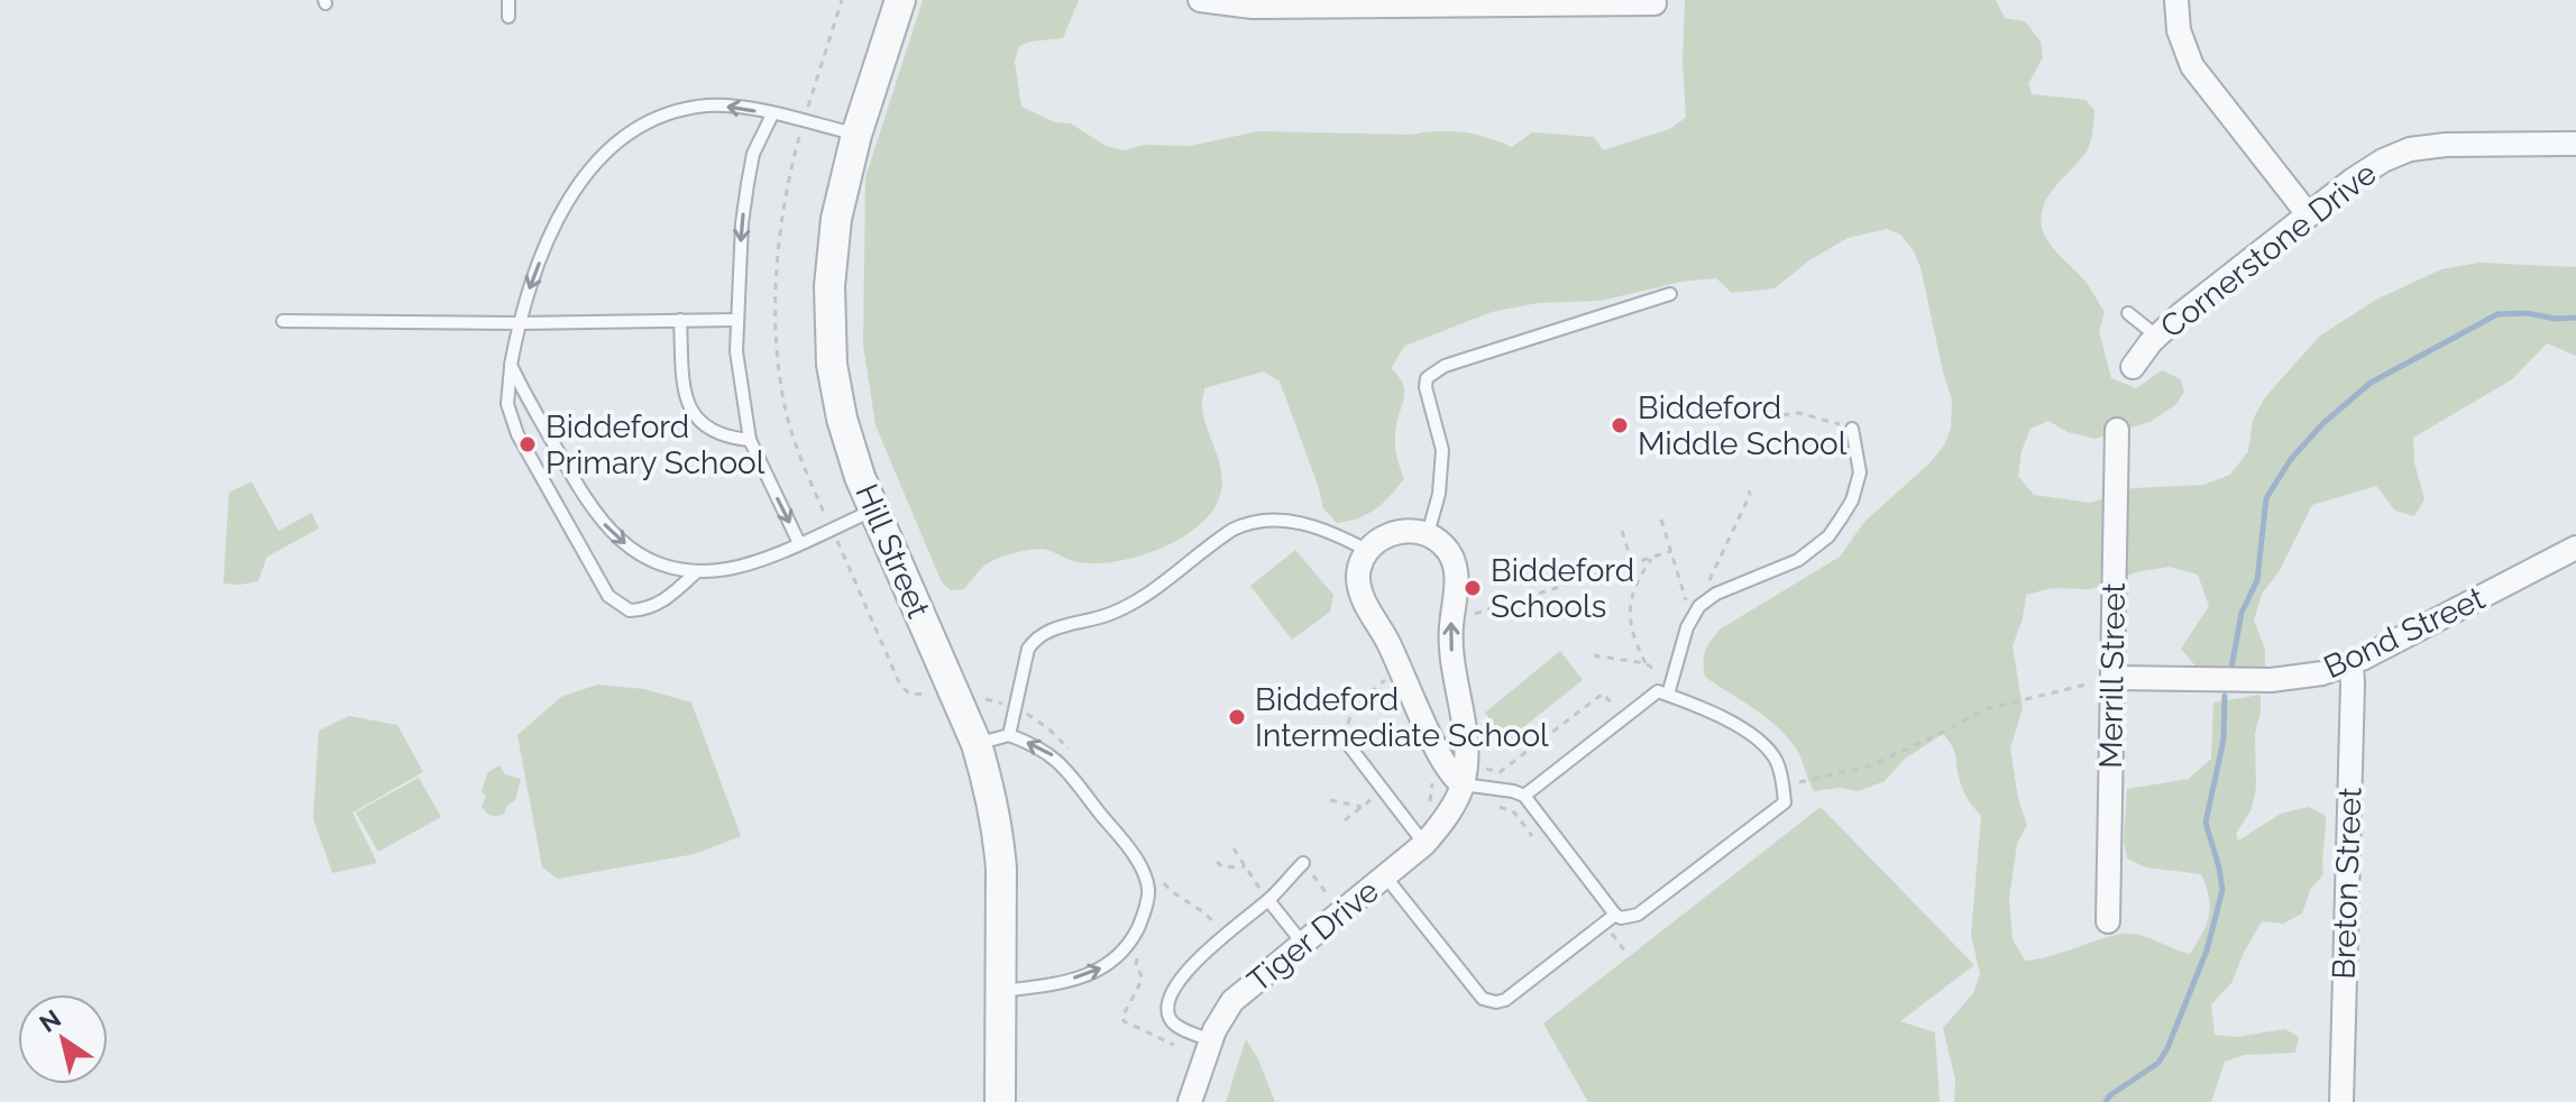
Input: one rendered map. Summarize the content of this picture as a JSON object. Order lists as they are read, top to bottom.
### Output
{
  "streets": {
    "street": [
      "Cornerstone Drive",
      "Hill Street",
      "Bond Street",
      "Merrill Street",
      "Breton Street",
      "Tiger Drive"
    ]
  },
  "crossings": [
    ["Bond Street", "Merrill Street"],
    ["Bond Street", "Breton Street"]
  ],
  "places": [
    "Biddeford Middle School",
    "Biddeford Primary School",
    "Biddeford Schools",
    "Biddeford Intermediate School"
  ],
  "north": "top left"
}
